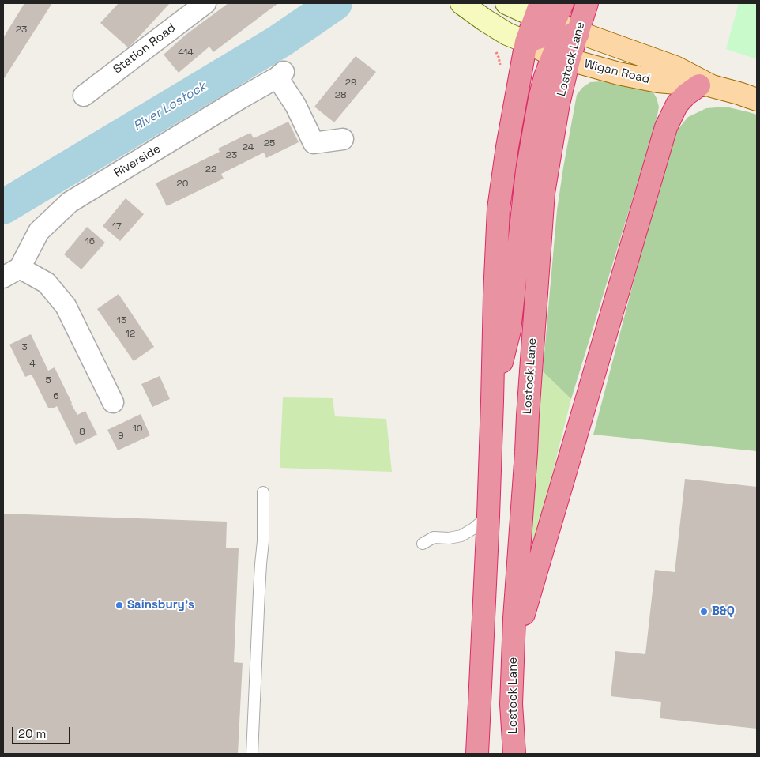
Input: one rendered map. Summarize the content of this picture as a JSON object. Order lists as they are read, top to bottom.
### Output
{
  "streets": {
    "highway": ["Lostock Lane"],
    "main road": ["Wigan Road"],
    "street": ["Station Road", "Riverside"]
  },
  "crossings": [
    ["Lostock Lane", "Wigan Road"]
  ],
  "water": ["River Lostock"],
  "places": ["Sainsbury's", "B&Q"],
  "house_numbers": [
    "23",
    "414",
    "29",
    "28",
    "25",
    "24",
    "23",
    "22",
    "20",
    "17",
    "16",
    "13",
    "12",
    "3",
    "4",
    "5",
    "6",
    "10",
    "8",
    "9"
  ],
  "scale_bar": "20 m"
}
